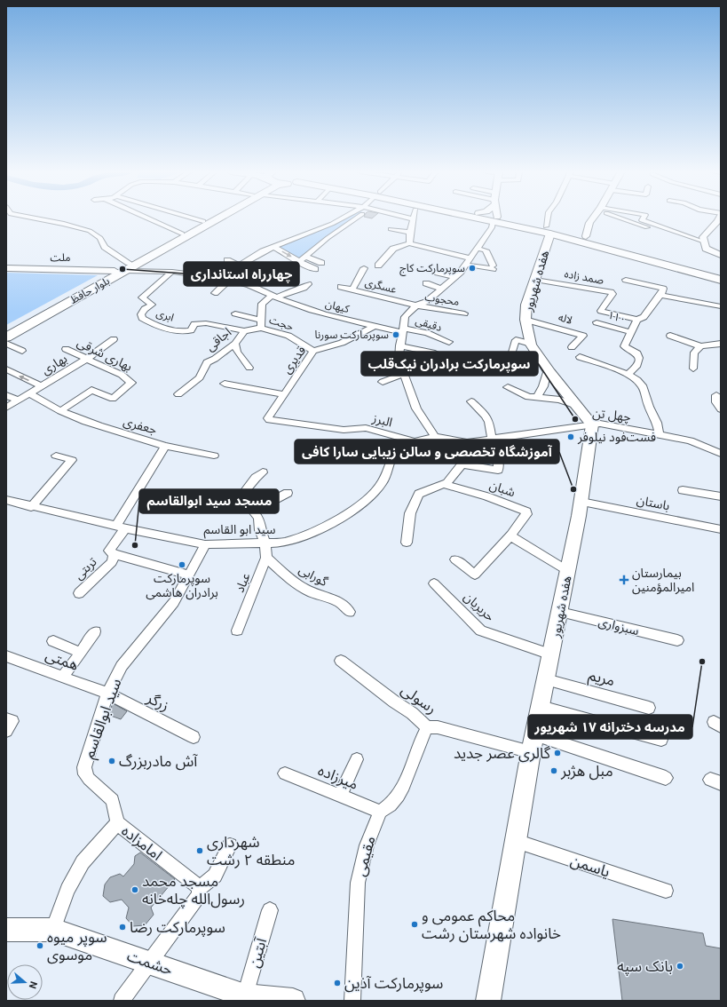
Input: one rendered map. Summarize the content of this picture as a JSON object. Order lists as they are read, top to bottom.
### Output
{
  "streets": {
    "main road": ["هفده شهریور", "بلوار حافظ", "حشمت"],
    "street": [
      "ملت",
      "صمد زاده",
      "عسگری",
      "محجوب",
      "کیهان",
      "ابری",
      "۱۱۰",
      "لاله",
      "حجت",
      "دقیقی",
      "اجاقی",
      "بهاری شرقی",
      "قدیری",
      "بهاری",
      "چهل تن",
      "البرز",
      "جعفری",
      "شبان",
      "باستان",
      "سید ابو القاسم",
      "تربتی",
      "گورابی",
      "عباد",
      "حریریان",
      "سبزواری",
      "همتی",
      "مریم",
      "رسولی",
      "زرگر",
      "سید ابوالقاسم",
      "میرزاده",
      "امامزاده",
      "مقیمی",
      "یاسمن",
      "آبتین"
    ]
  },
  "crossings": [
    ["ملت", "بلوار حافظ"],
    ["صمد زاده", "هفده شهریور"],
    ["هفده شهریور", "لاله"],
    ["هفده شهریور", "چهل تن"],
    ["هفده شهریور", "باستان"],
    ["هفده شهریور", "حریریان"],
    ["هفده شهریور", "سبزواری"],
    ["هفده شهریور", "مریم"],
    ["هفده شهریور", "رسولی"],
    ["هفده شهریور", "یاسمن"],
    ["عسگری", "محجوب"],
    ["کیهان", "ابری"],
    ["کیهان", "دقیقی"],
    ["کیهان", "قدیری"],
    ["ابری", "اجاقی"],
    ["حجت", "اجاقی"],
    ["حجت", "قدیری"],
    ["بهاری شرقی", "بهاری"],
    ["بهاری شرقی", "جعفری"],
    ["قدیری", "البرز"],
    ["بهاری", "جعفری"],
    ["چهل تن", "سید ابو القاسم"],
    ["البرز", "سید ابو القاسم"],
    ["جعفری", "سید ابو القاسم"],
    ["جعفری", "تربتی"],
    ["سید ابو القاسم", "تربتی"],
    ["سید ابو القاسم", "عباد"],
    ["سید ابو القاسم", "سید ابوالقاسم"],
    ["گورابی", "عباد"],
    ["همتی", "زرگر"],
    ["همتی", "سید ابوالقاسم"],
    ["رسولی", "مقیمی"],
    ["زرگر", "سید ابوالقاسم"],
    ["سید ابوالقاسم", "امامزاده"],
    ["میرزاده", "مقیمی"],
    ["آبتین", "حشمت"]
  ],
  "places": {
    "other": [
      "سوپرمارکت کاج",
      "چهارراه استانداری",
      "سوپرمارکت سورنا",
      "سوپرمارکت برادران نیک‌قلب",
      "فست‌فود نیلوفر",
      "آموزشگاه تخصصی و سالن زیبایی سارا کافی",
      "مسجد سید ابوالقاسم",
      "سوپرمارکت برادران هاشمی",
      "مدرسه دخترانه ۱۷ شهریور",
      "گالری عصر جدید",
      "آش مادربزرگ",
      "مبل هژبر",
      "شهرداری منطقه ۲ رشت",
      "مسجد محمد رسول‌‌الله چله‌خانه",
      "محاکم عمومی و خانواده شهرستان رشت",
      "سوپرمارکت رضا",
      "سوپر میوه موسوی",
      "بانک سپه",
      "سوپرمارکت آذین"
    ],
    "health": ["بیمارستان امیرالمؤمنین"]
  },
  "north": "right"
}
